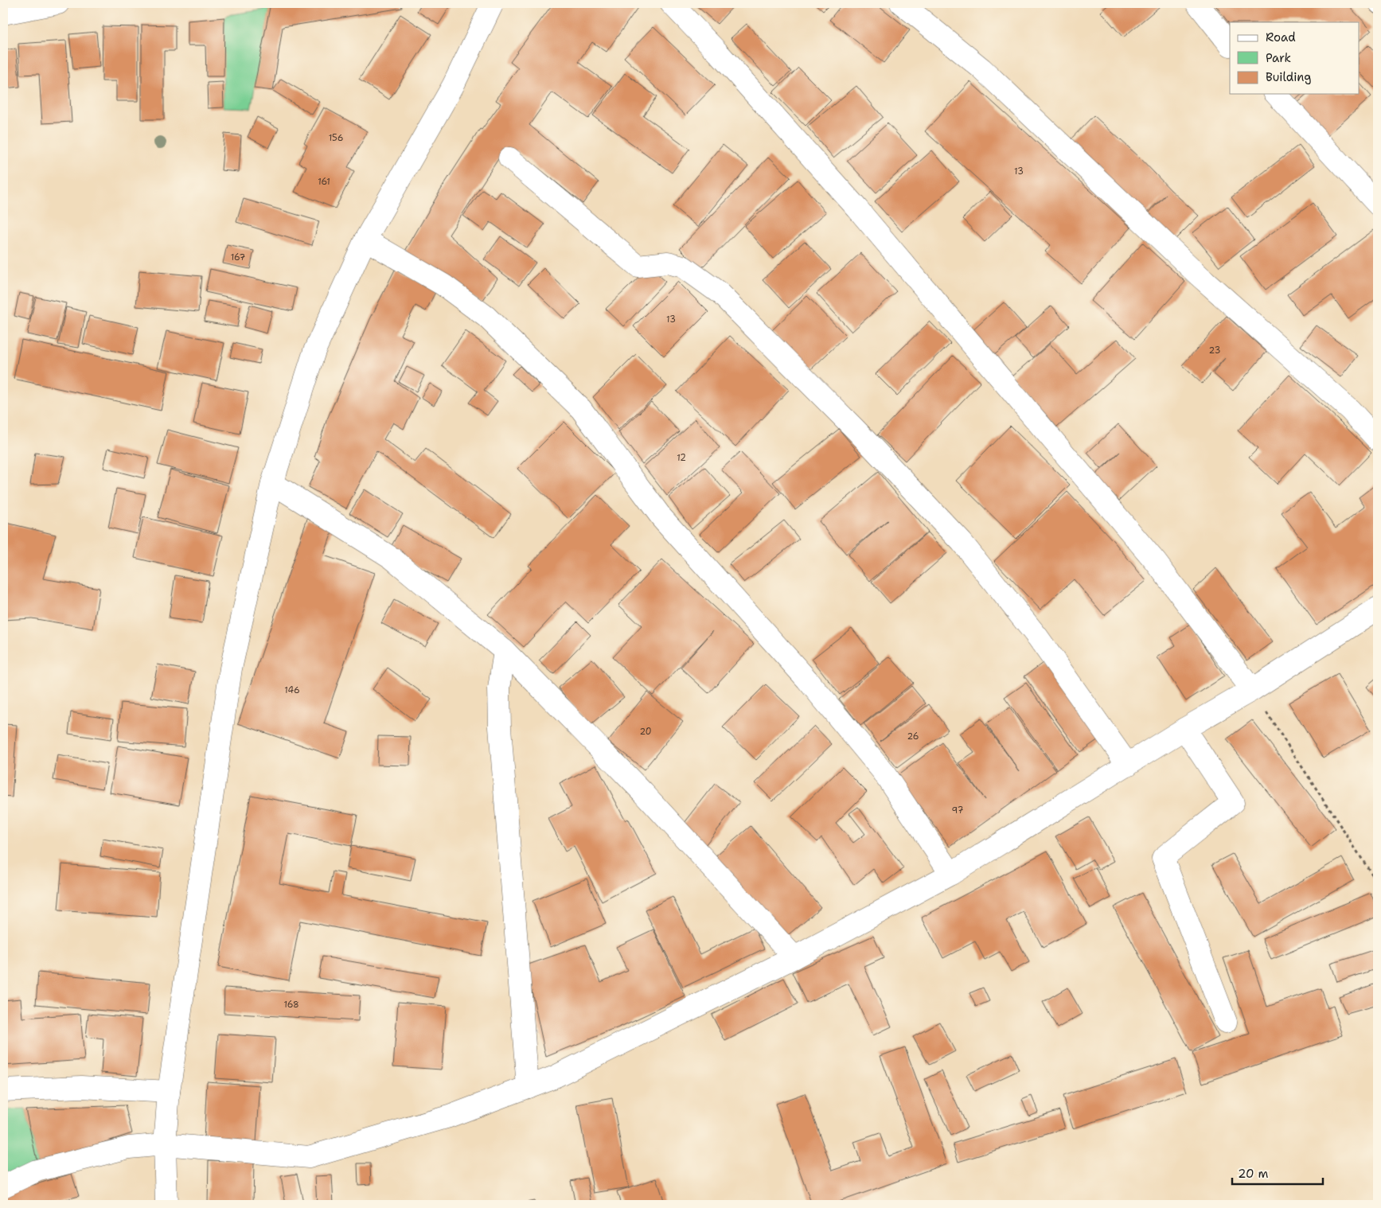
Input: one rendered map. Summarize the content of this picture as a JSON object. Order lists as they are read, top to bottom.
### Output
{
  "house_numbers": [
    "156",
    "13",
    "161",
    "167",
    "13",
    "23",
    "12",
    "146",
    "20",
    "26",
    "97",
    "168"
  ],
  "legend": ["Road", "Park", "Building"],
  "scale_bar": "20 m"
}
